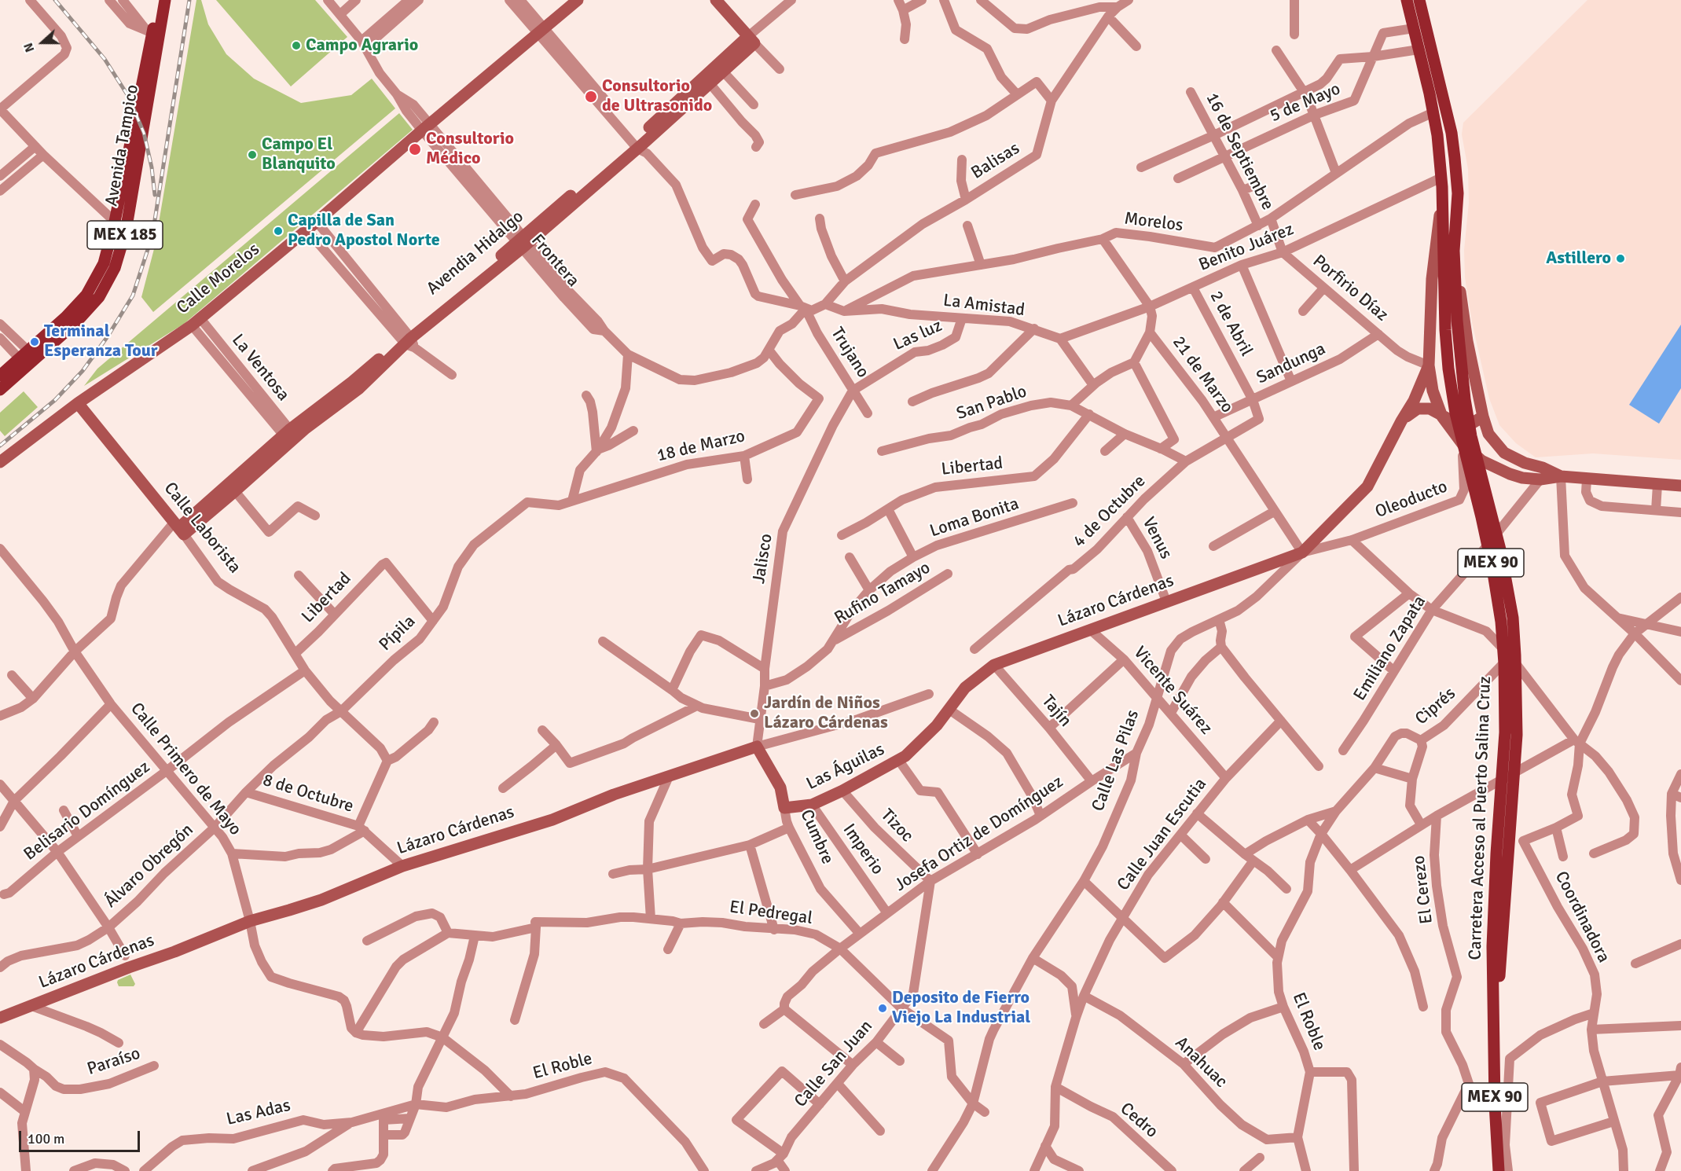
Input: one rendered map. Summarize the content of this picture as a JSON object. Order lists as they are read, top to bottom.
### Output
{
  "streets": {
    "main road": [
      "Avenida Tampico",
      "MEX 185",
      "MEX 90",
      "Carretera Acceso al Puerto Salina Cruz"
    ],
    "street": [
      "5 de Mayo",
      "16 de Septiembre",
      "Balisas",
      "Morelos",
      "Benito Juárez",
      "Avendia Hidalgo",
      "Frontera",
      "Calle Morelos",
      "Porfirio Díaz",
      "La Amistad",
      "2 de Abril",
      "Las luz",
      "Trujano",
      "Sandunga",
      "La Ventosa",
      "21 de Marzo",
      "San Pablo",
      "18 de Marzo",
      "Libertad",
      "Oleoducto",
      "4 de Octubre",
      "Loma Bonita",
      "Calle Laborista",
      "Venus",
      "Jalisco",
      "Rufino Tamayo",
      "Lázaro Cárdenas",
      "Pípila",
      "Emiliano Zapata",
      "Vicente Suárez",
      "Ciprés",
      "Tajín",
      "Calle Las Pilas",
      "Las Águilas",
      "Calle Primero de Mayo",
      "8 de Octubre",
      "Belisario Domínguez",
      "Tizoc",
      "Josefa Ortiz de Domínguez",
      "Calle Juan Escutia",
      "Cumbre",
      "Imperio",
      "Álvaro Obregón",
      "El Cerezo",
      "El Pedregal",
      "Coordinadora",
      "El Roble",
      "Paraíso",
      "Anahuac",
      "Calle San Juan",
      "Las Adas",
      "Cedro"
    ]
  },
  "crossings": [
    ["5 de Mayo", "16 de Septiembre"],
    ["5 de Mayo", "Carretera Acceso al Puerto Salina Cruz"],
    ["16 de Septiembre", "Morelos"],
    ["Morelos", "Porfirio Díaz"],
    ["Morelos", "La Amistad"],
    ["Morelos", "Carretera Acceso al Puerto Salina Cruz"],
    ["Benito Juárez", "Porfirio Díaz"],
    ["Benito Juárez", "La Amistad"],
    ["Benito Juárez", "2 de Abril"],
    ["Benito Juárez", "Carretera Acceso al Puerto Salina Cruz"],
    ["Avendia Hidalgo", "Frontera"],
    ["Avendia Hidalgo", "La Ventosa"],
    ["Avendia Hidalgo", "Calle Laborista"],
    ["Frontera", "Calle Morelos"],
    ["Frontera", "Trujano"],
    ["Frontera", "18 de Marzo"],
    ["Calle Morelos", "La Ventosa"],
    ["Calle Morelos", "Calle Laborista"],
    ["Porfirio Díaz", "Sandunga"],
    ["Porfirio Díaz", "Calle Las Pilas"],
    ["La Amistad", "Las luz"],
    ["2 de Abril", "Sandunga"],
    ["2 de Abril", "4 de Octubre"],
    ["Las luz", "Trujano"],
    ["Las luz", "Jalisco"],
    ["Trujano", "Jalisco"],
    ["Sandunga", "21 de Marzo"],
    ["Sandunga", "4 de Octubre"],
    ["21 de Marzo", "Oleoducto"],
    ["21 de Marzo", "4 de Octubre"],
    ["21 de Marzo", "Lázaro Cárdenas"],
    ["21 de Marzo", "Calle Las Pilas"],
    ["San Pablo", "Libertad"],
    ["San Pablo", "4 de Octubre"],
    ["18 de Marzo", "Pípila"],
    ["Libertad", "Calle Laborista"],
    ["Libertad", "Pípila"],
    ["Oleoducto", "Lázaro Cárdenas"],
    ["Oleoducto", "Calle Las Pilas"],
    ["4 de Octubre", "Venus"],
    ["Loma Bonita", "Rufino Tamayo"],
    ["Calle Laborista", "Pípila"],
    ["Calle Laborista", "Belisario Domínguez"],
    ["Calle Laborista", "Álvaro Obregón"],
    ["Venus", "Lázaro Cárdenas"],
    ["Jalisco", "Lázaro Cárdenas"],
    ["Jalisco", "Cumbre"],
    ["Lázaro Cárdenas", "Vicente Suárez"],
    ["Lázaro Cárdenas", "Tajín"],
    ["Lázaro Cárdenas", "Calle Las Pilas"],
    ["Lázaro Cárdenas", "Las Águilas"],
    ["Lázaro Cárdenas", "Calle Primero de Mayo"],
    ["Lázaro Cárdenas", "8 de Octubre"],
    ["Lázaro Cárdenas", "Cumbre"],
    ["Pípila", "Álvaro Obregón"],
    ["Vicente Suárez", "Calle Las Pilas"],
    ["Vicente Suárez", "Calle Juan Escutia"],
    ["Ciprés", "El Roble"],
    ["Tajín", "Josefa Ortiz de Domínguez"],
    ["Calle Las Pilas", "Josefa Ortiz de Domínguez"],
    ["Calle Las Pilas", "El Pedregal"],
    ["Las Águilas", "Tizoc"],
    ["Las Águilas", "Cumbre"],
    ["Las Águilas", "Imperio"],
    ["Calle Primero de Mayo", "Belisario Domínguez"],
    ["Calle Primero de Mayo", "Álvaro Obregón"],
    ["8 de Octubre", "Álvaro Obregón"],
    ["Tizoc", "Josefa Ortiz de Domínguez"],
    ["Tizoc", "Calle San Juan"],
    ["Josefa Ortiz de Domínguez", "Cumbre"],
    ["Josefa Ortiz de Domínguez", "Imperio"],
    ["Josefa Ortiz de Domínguez", "El Pedregal"],
    ["Josefa Ortiz de Domínguez", "Calle San Juan"],
    ["Calle Juan Escutia", "Anahuac"],
    ["Calle Juan Escutia", "Cedro"],
    ["El Pedregal", "Calle San Juan"],
    ["El Roble", "Anahuac"],
    ["El Roble", "Las Adas"]
  ],
  "places": [
    "Campo Agrario",
    "Consultorio de Ultrasonido",
    "Consultorio Médico",
    "Campo El Blanquito",
    "Capilla de San Pedro Apostol Norte",
    "Astillero",
    "Terminal Esperanza Tour",
    "Jardín de Niños Lázaro Cárdenas",
    "Deposito de Fierro Viejo La Industrial"
  ],
  "scale_bar": "100 m",
  "north": "left"
}
